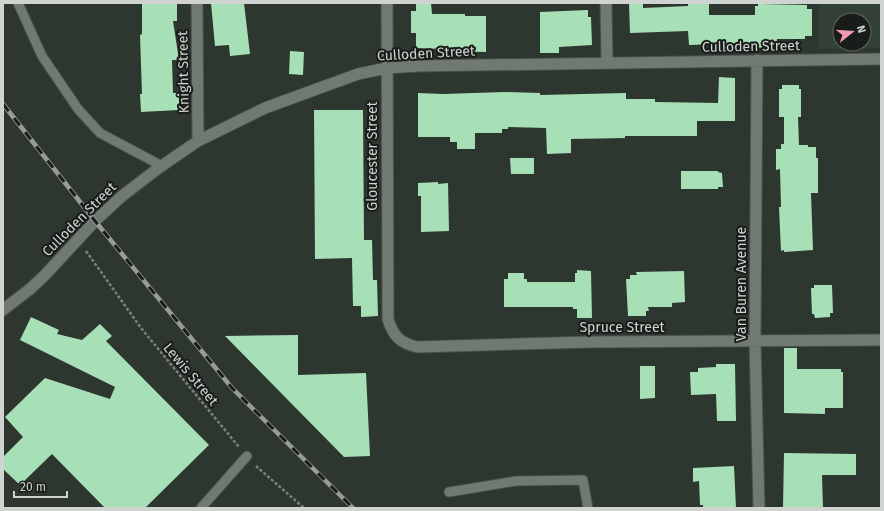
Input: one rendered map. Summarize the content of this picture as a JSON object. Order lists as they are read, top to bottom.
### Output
{
  "streets": {
    "street": [
      "Culloden Street",
      "Knight Street",
      "Gloucester Street",
      "Van Buren Avenue",
      "Spruce Street"
    ],
    "path": ["Lewis Street"]
  },
  "crossings": [
    ["Culloden Street", "Knight Street"],
    ["Culloden Street", "Gloucester Street"],
    ["Culloden Street", "Van Buren Avenue"],
    ["Culloden Street", "Lewis Street"],
    ["Gloucester Street", "Spruce Street"],
    ["Van Buren Avenue", "Spruce Street"]
  ],
  "scale_bar": "20 m",
  "north": "right"
}
